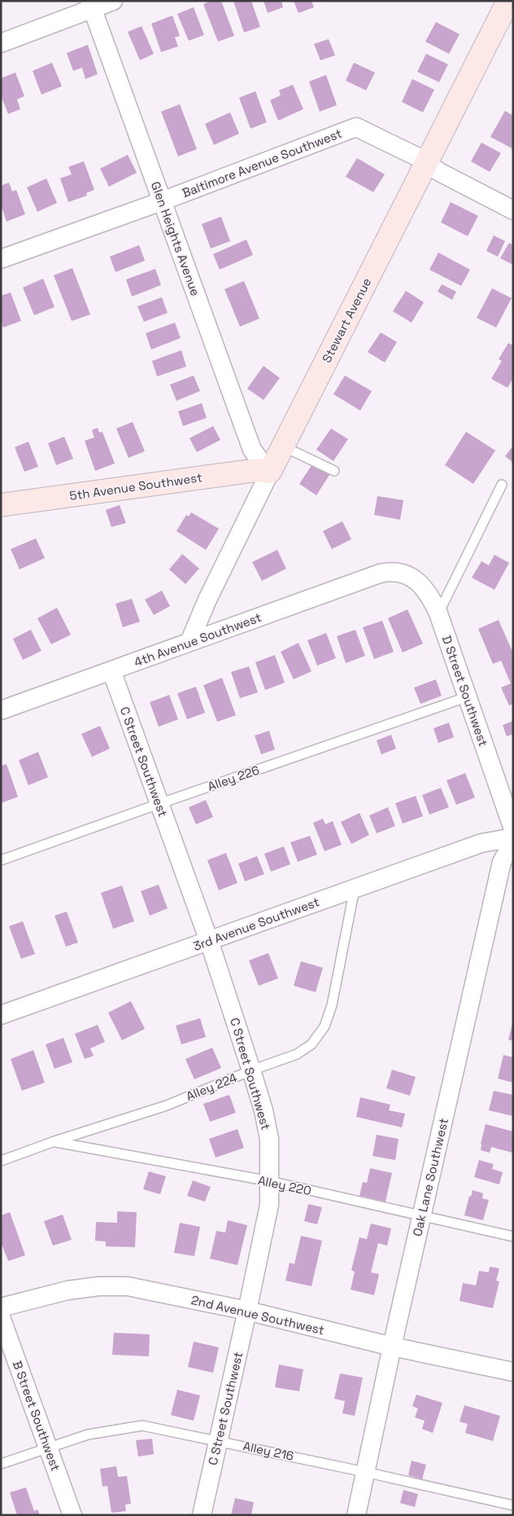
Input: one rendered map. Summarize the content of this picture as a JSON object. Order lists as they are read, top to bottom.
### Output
{
  "streets": {
    "street": [
      "Baltimore Avenue Southwest",
      "Glen Heights Avenue",
      "Stewart Avenue",
      "5th Avenue Southwest",
      "4th Avenue Southwest",
      "D Street Southwest",
      "C Street Southwest",
      "3rd Avenue Southwest",
      "Oak Lane Southwest",
      "2nd Avenue Southwest",
      "B Street Southwest"
    ],
    "lane": [
      "Alley 226",
      "Alley 224",
      "Alley 220",
      "Alley 216"
    ]
  },
  "crossings": [
    ["Baltimore Avenue Southwest", "Glen Heights Avenue"],
    ["Baltimore Avenue Southwest", "Stewart Avenue"],
    ["Glen Heights Avenue", "Stewart Avenue"],
    ["Glen Heights Avenue", "5th Avenue Southwest"],
    ["Stewart Avenue", "5th Avenue Southwest"],
    ["Stewart Avenue", "4th Avenue Southwest"],
    ["4th Avenue Southwest", "D Street Southwest"],
    ["4th Avenue Southwest", "C Street Southwest"],
    ["D Street Southwest", "Alley 226"],
    ["C Street Southwest", "Alley 226"],
    ["C Street Southwest", "3rd Avenue Southwest"],
    ["C Street Southwest", "Alley 224"],
    ["C Street Southwest", "Alley 220"],
    ["C Street Southwest", "2nd Avenue Southwest"],
    ["C Street Southwest", "Alley 216"],
    ["3rd Avenue Southwest", "Alley 224"],
    ["Alley 224", "Alley 220"],
    ["Oak Lane Southwest", "Alley 220"],
    ["Oak Lane Southwest", "2nd Avenue Southwest"],
    ["Oak Lane Southwest", "Alley 216"],
    ["B Street Southwest", "Alley 216"]
  ]
}
